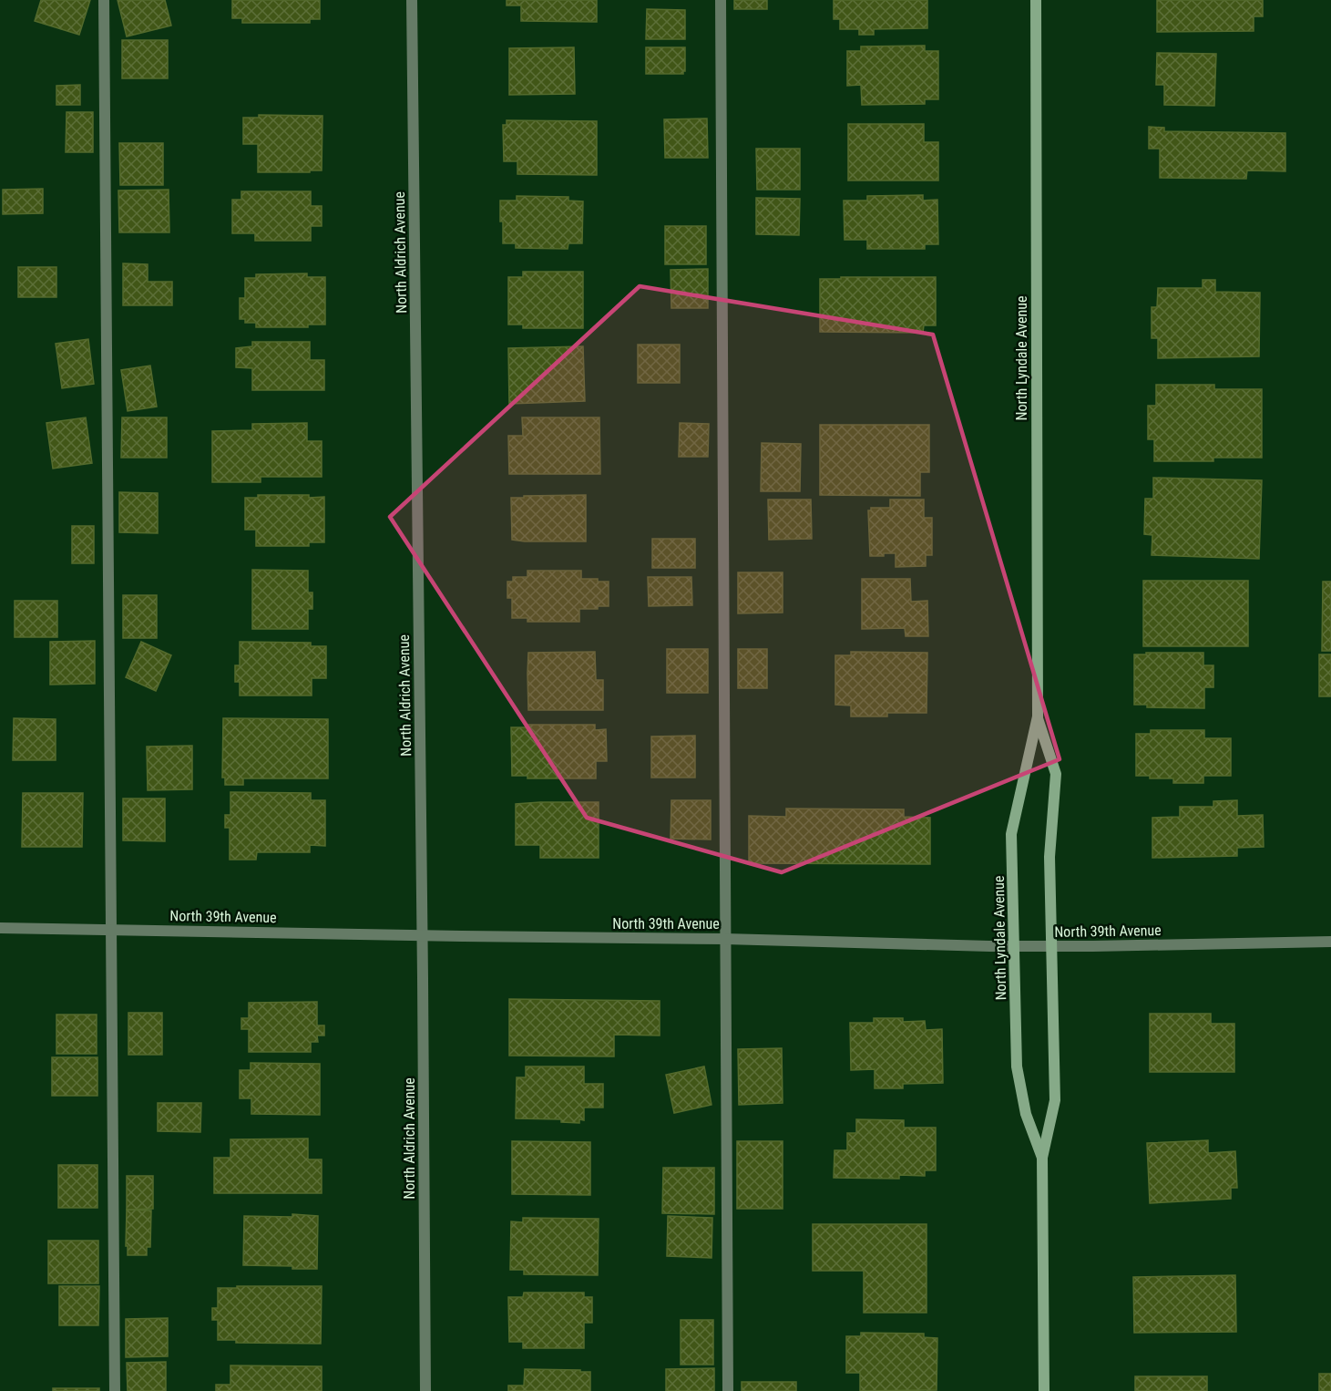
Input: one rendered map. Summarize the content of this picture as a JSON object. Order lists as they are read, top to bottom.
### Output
{
  "streets": {
    "street": ["North Aldrich Avenue", "North Lyndale Avenue", "North 39th Avenue"]
  },
  "crossings": [
    ["North Aldrich Avenue", "North 39th Avenue"],
    ["North Lyndale Avenue", "North 39th Avenue"]
  ]
}
